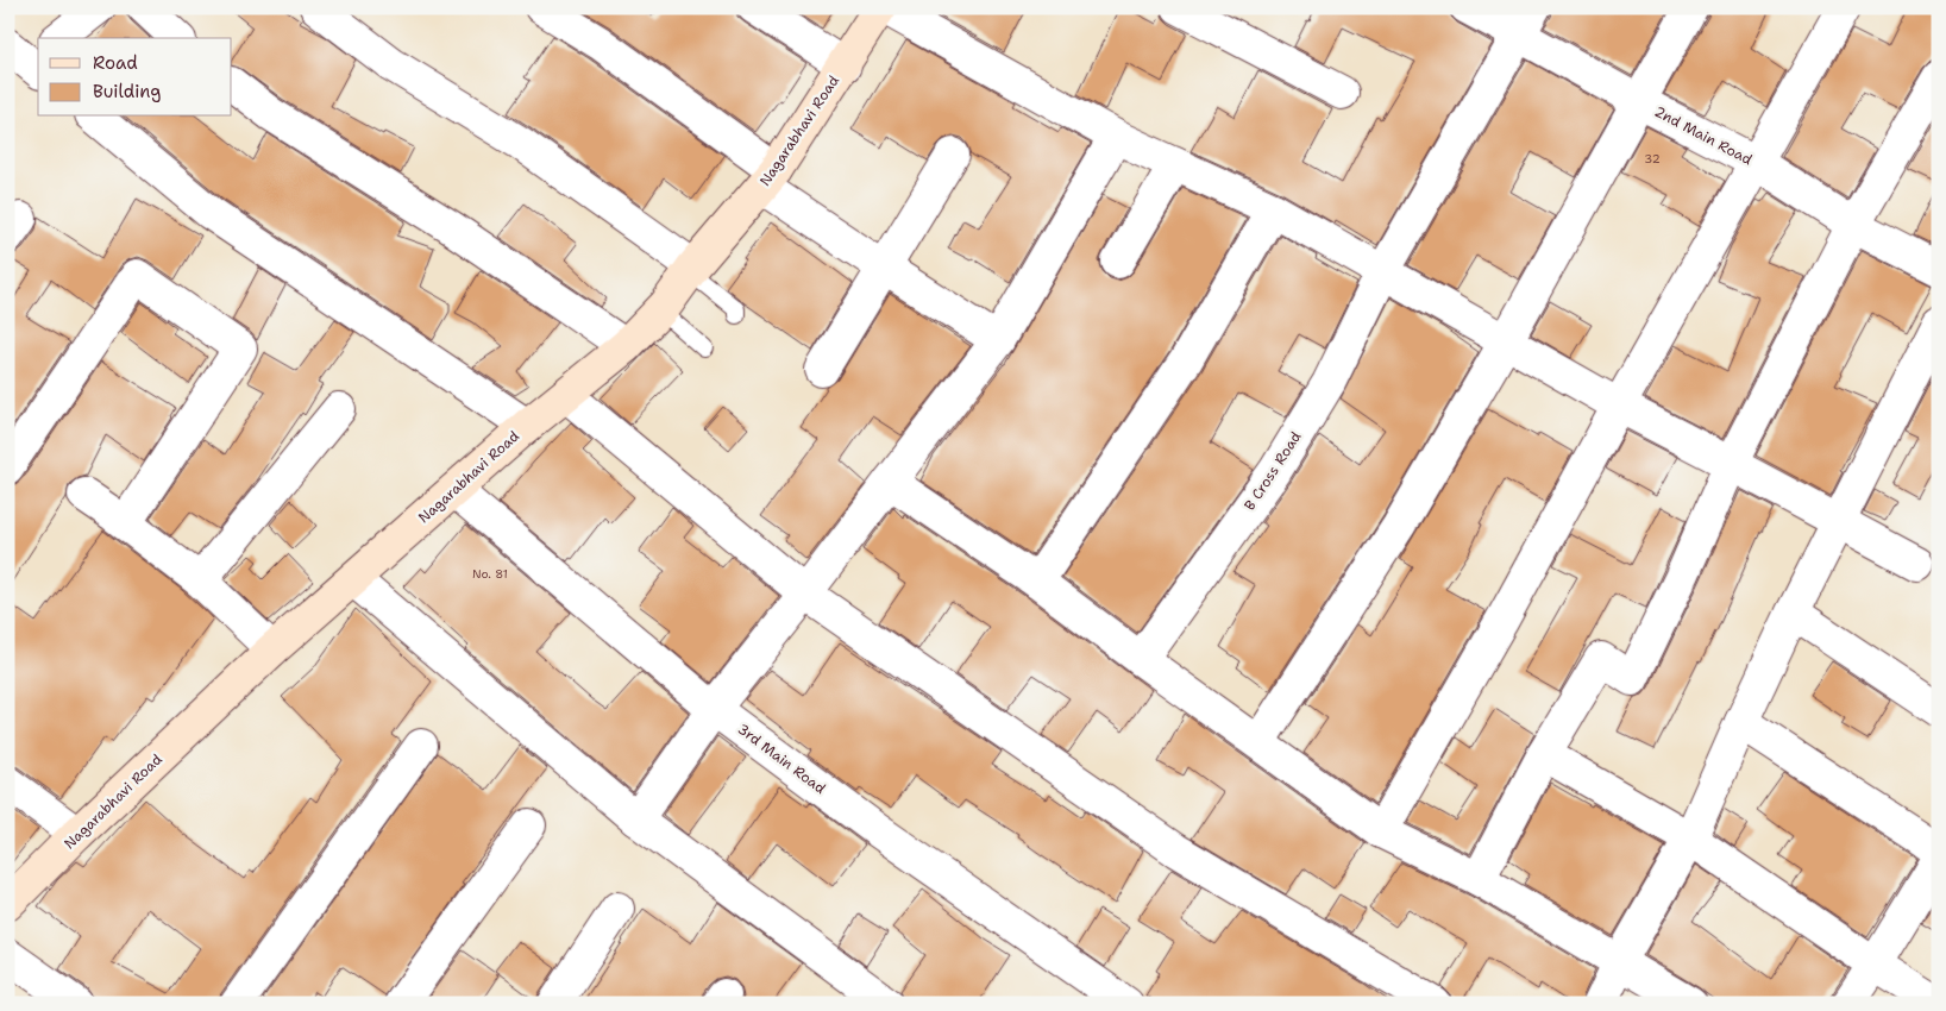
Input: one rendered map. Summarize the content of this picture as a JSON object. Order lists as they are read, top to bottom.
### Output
{
  "streets": {
    "main road": ["Nagarabhavi Road"],
    "street": ["2nd Main Road", "B Cross Road", "3rd Main Road"]
  },
  "crossings": [
    ["Nagarabhavi Road", "3rd Main Road"],
    ["2nd Main Road", "B Cross Road"]
  ],
  "house_numbers": ["32", "No. 81"],
  "legend": ["Road", "Building"]
}
